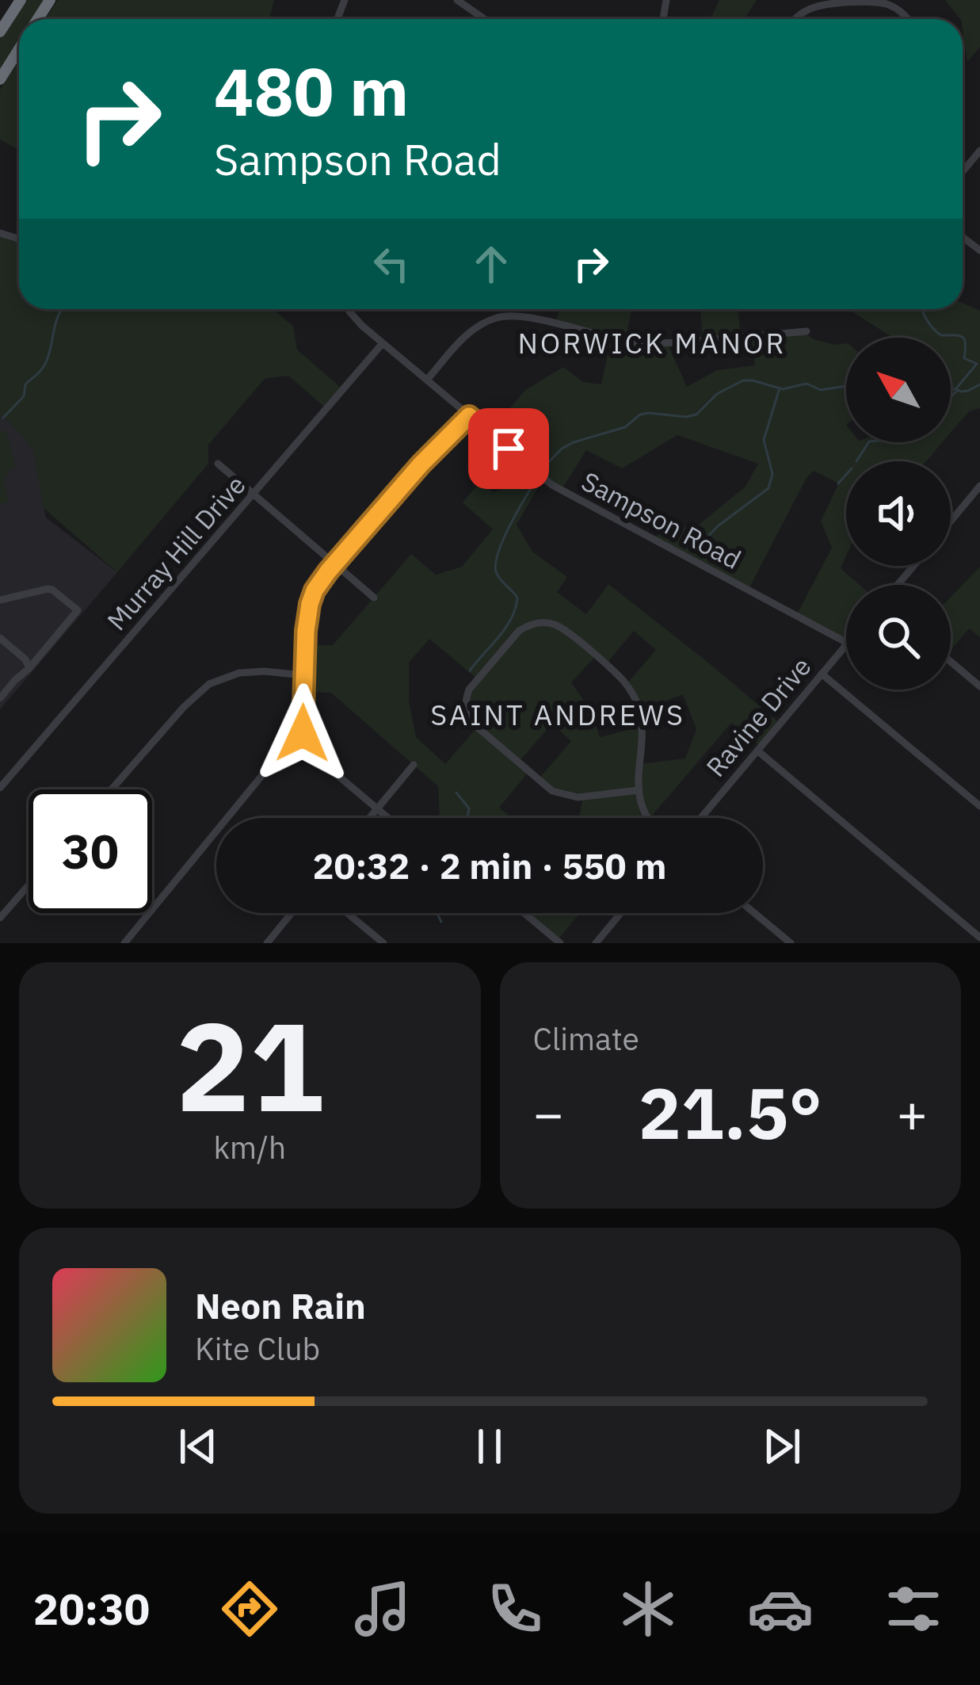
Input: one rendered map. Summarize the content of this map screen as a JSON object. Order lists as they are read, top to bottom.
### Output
{
  "streets": {
    "street": ["Sampson Road", "Murray Hill Drive", "Ravine Drive"]
  },
  "crossings": [
    ["Sampson Road", "Murray Hill Drive"]
  ],
  "districts": ["NORWICK MANOR", "SAINT ANDREWS"],
  "north": "top left",
  "page": {
    "turn": ["480 m", "Sampson Road"],
    "limit": "30",
    "trip": "20:32 · 2 min · 550 m",
    "tile": [
      ["21", "km/h"],
      "Climate"
    ],
    "heat": ["−", "21.5°", "+"],
    "song": ["Neon Rain", "Kite Club"],
    "tabs": "20:30"
  }
}
